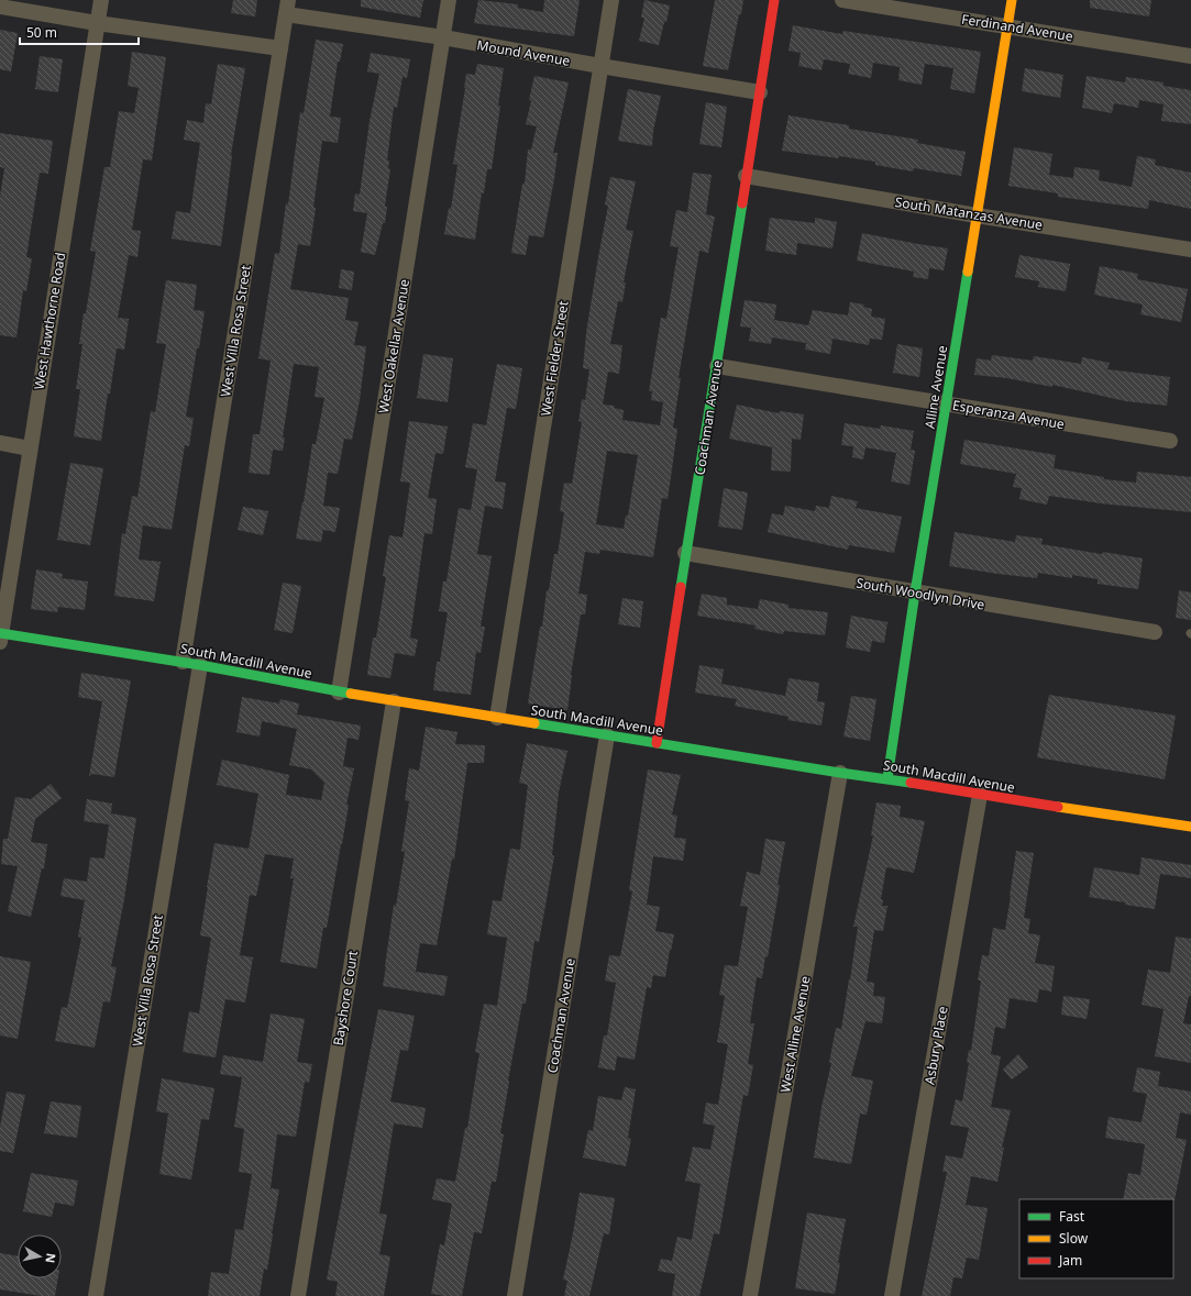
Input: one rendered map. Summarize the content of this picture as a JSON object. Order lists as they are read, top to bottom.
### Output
{
  "streets": {
    "street": [
      "Ferdinand Avenue",
      "Mound Avenue",
      "South Matanzas Avenue",
      "West Hawthorne Road",
      "West Villa Rosa Street",
      "West Oakellar Avenue",
      "West Fielder Street",
      "Alline Avenue",
      "Esperanza Avenue",
      "Coachman Avenue",
      "South Woodlyn Drive",
      "South Macdill Avenue",
      "Bayshore Court",
      "West Alline Avenue",
      "Asbury Place"
    ]
  },
  "crossings": [
    ["Ferdinand Avenue", "Alline Avenue"],
    ["Mound Avenue", "West Villa Rosa Street"],
    ["Mound Avenue", "West Oakellar Avenue"],
    ["Mound Avenue", "West Fielder Street"],
    ["Mound Avenue", "Coachman Avenue"],
    ["South Matanzas Avenue", "Alline Avenue"],
    ["South Matanzas Avenue", "Coachman Avenue"],
    ["West Hawthorne Road", "South Macdill Avenue"],
    ["West Villa Rosa Street", "South Macdill Avenue"],
    ["West Oakellar Avenue", "South Macdill Avenue"],
    ["West Fielder Street", "South Macdill Avenue"],
    ["Alline Avenue", "Esperanza Avenue"],
    ["Alline Avenue", "South Woodlyn Drive"],
    ["Alline Avenue", "South Macdill Avenue"],
    ["Esperanza Avenue", "Coachman Avenue"],
    ["Coachman Avenue", "South Woodlyn Drive"],
    ["Coachman Avenue", "South Macdill Avenue"],
    ["South Macdill Avenue", "Bayshore Court"],
    ["South Macdill Avenue", "West Alline Avenue"],
    ["South Macdill Avenue", "Asbury Place"]
  ],
  "legend": ["Fast", "Slow", "Jam"],
  "scale_bar": "50 m",
  "north": "right"
}
